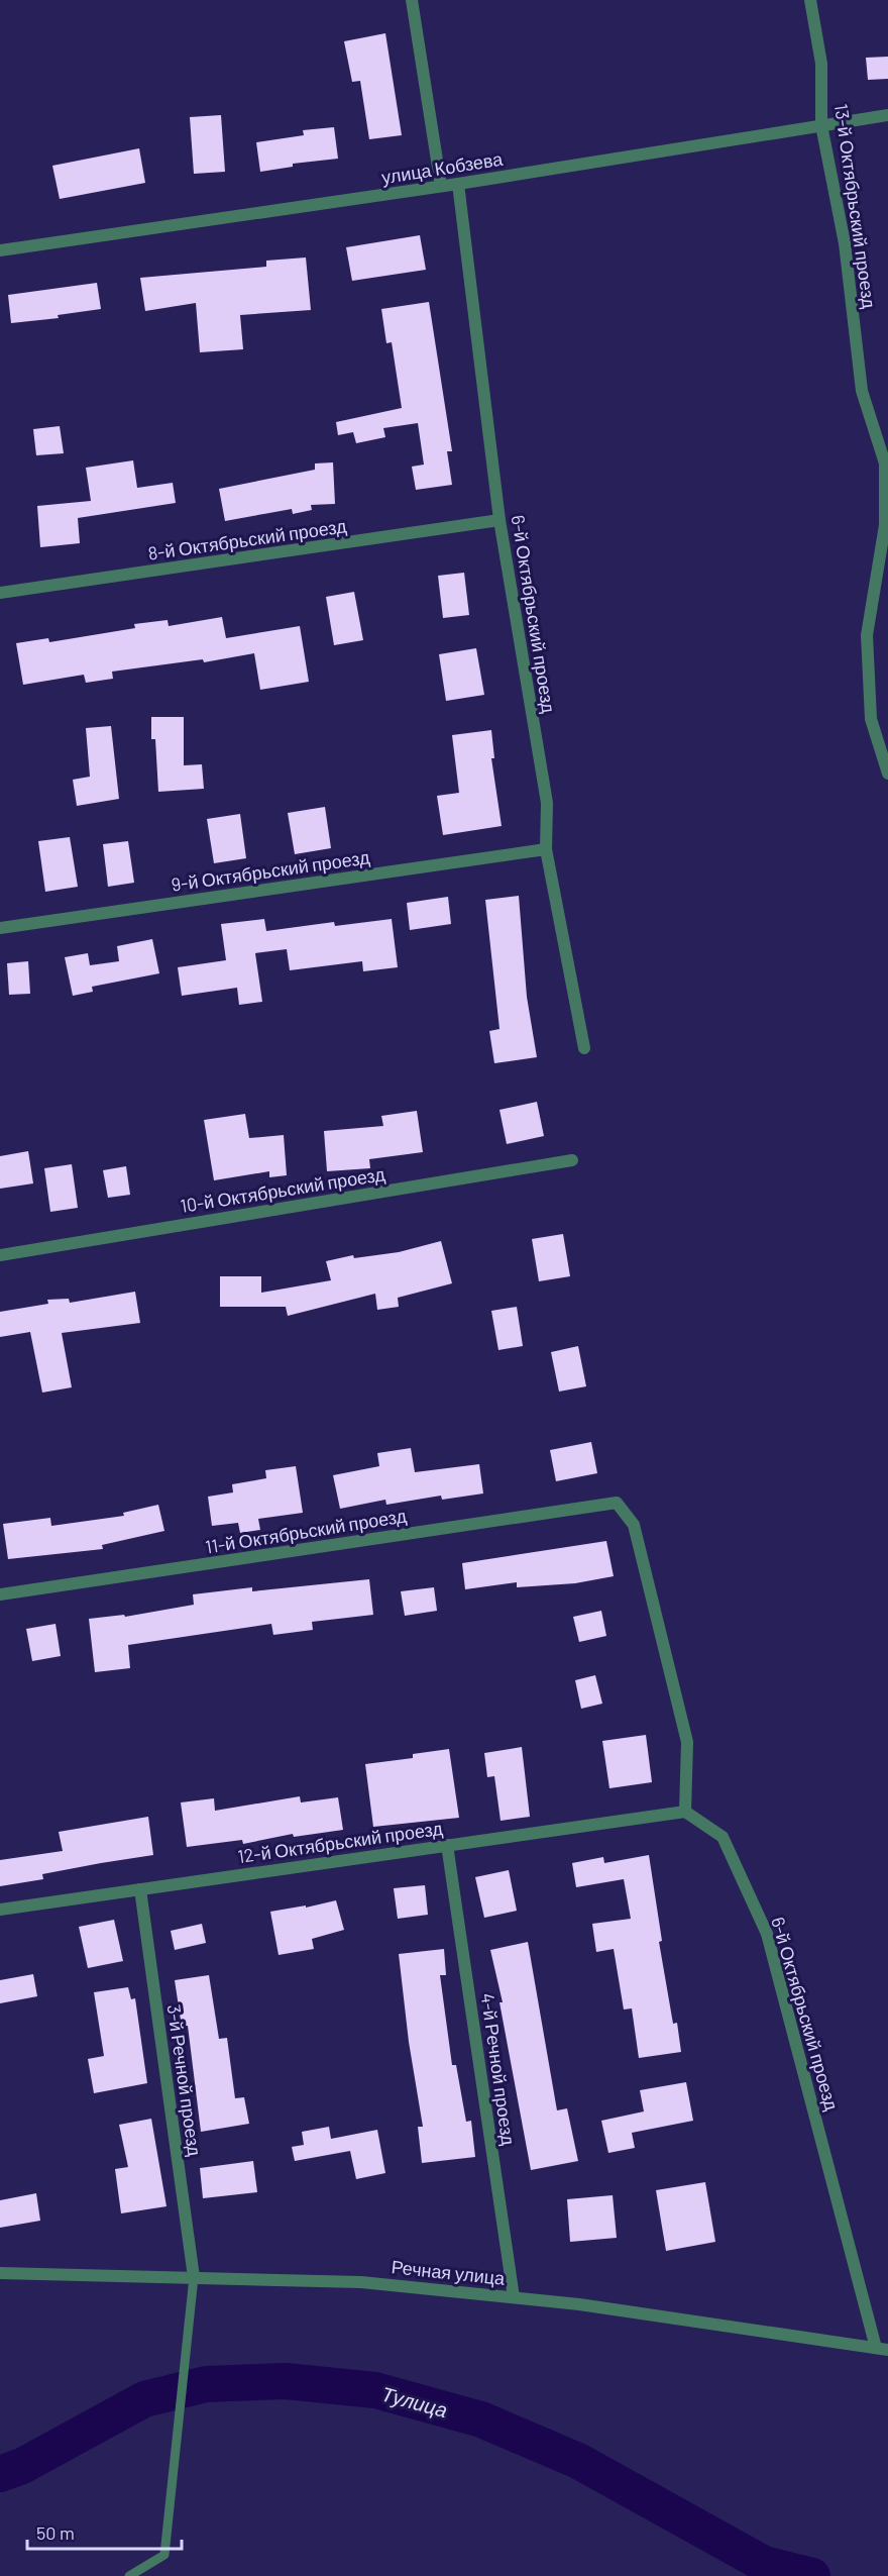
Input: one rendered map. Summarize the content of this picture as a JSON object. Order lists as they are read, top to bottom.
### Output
{
  "streets": {
    "street": [
      "улица Кобзева",
      "13-й Октябрьский проезд",
      "8-й Октябрьский проезд",
      "6-й Октябрьский проезд",
      "9-й Октябрьский проезд",
      "10-й Октябрьский проезд",
      "11-й Октябрьский проезд",
      "12-й Октябрьский проезд",
      "4-й Речной проезд",
      "3-й Речной проезд",
      "Речная улица"
    ]
  },
  "crossings": [
    ["улица Кобзева", "13-й Октябрьский проезд"],
    ["улица Кобзева", "6-й Октябрьский проезд"],
    ["8-й Октябрьский проезд", "6-й Октябрьский проезд"],
    ["6-й Октябрьский проезд", "9-й Октябрьский проезд"],
    ["6-й Октябрьский проезд", "11-й Октябрьский проезд"],
    ["6-й Октябрьский проезд", "12-й Октябрьский проезд"],
    ["6-й Октябрьский проезд", "Речная улица"],
    ["11-й Октябрьский проезд", "12-й Октябрьский проезд"],
    ["12-й Октябрьский проезд", "4-й Речной проезд"],
    ["12-й Октябрьский проезд", "3-й Речной проезд"],
    ["4-й Речной проезд", "Речная улица"],
    ["3-й Речной проезд", "Речная улица"]
  ],
  "water": ["Тулица"],
  "scale_bar": "50 m"
}
